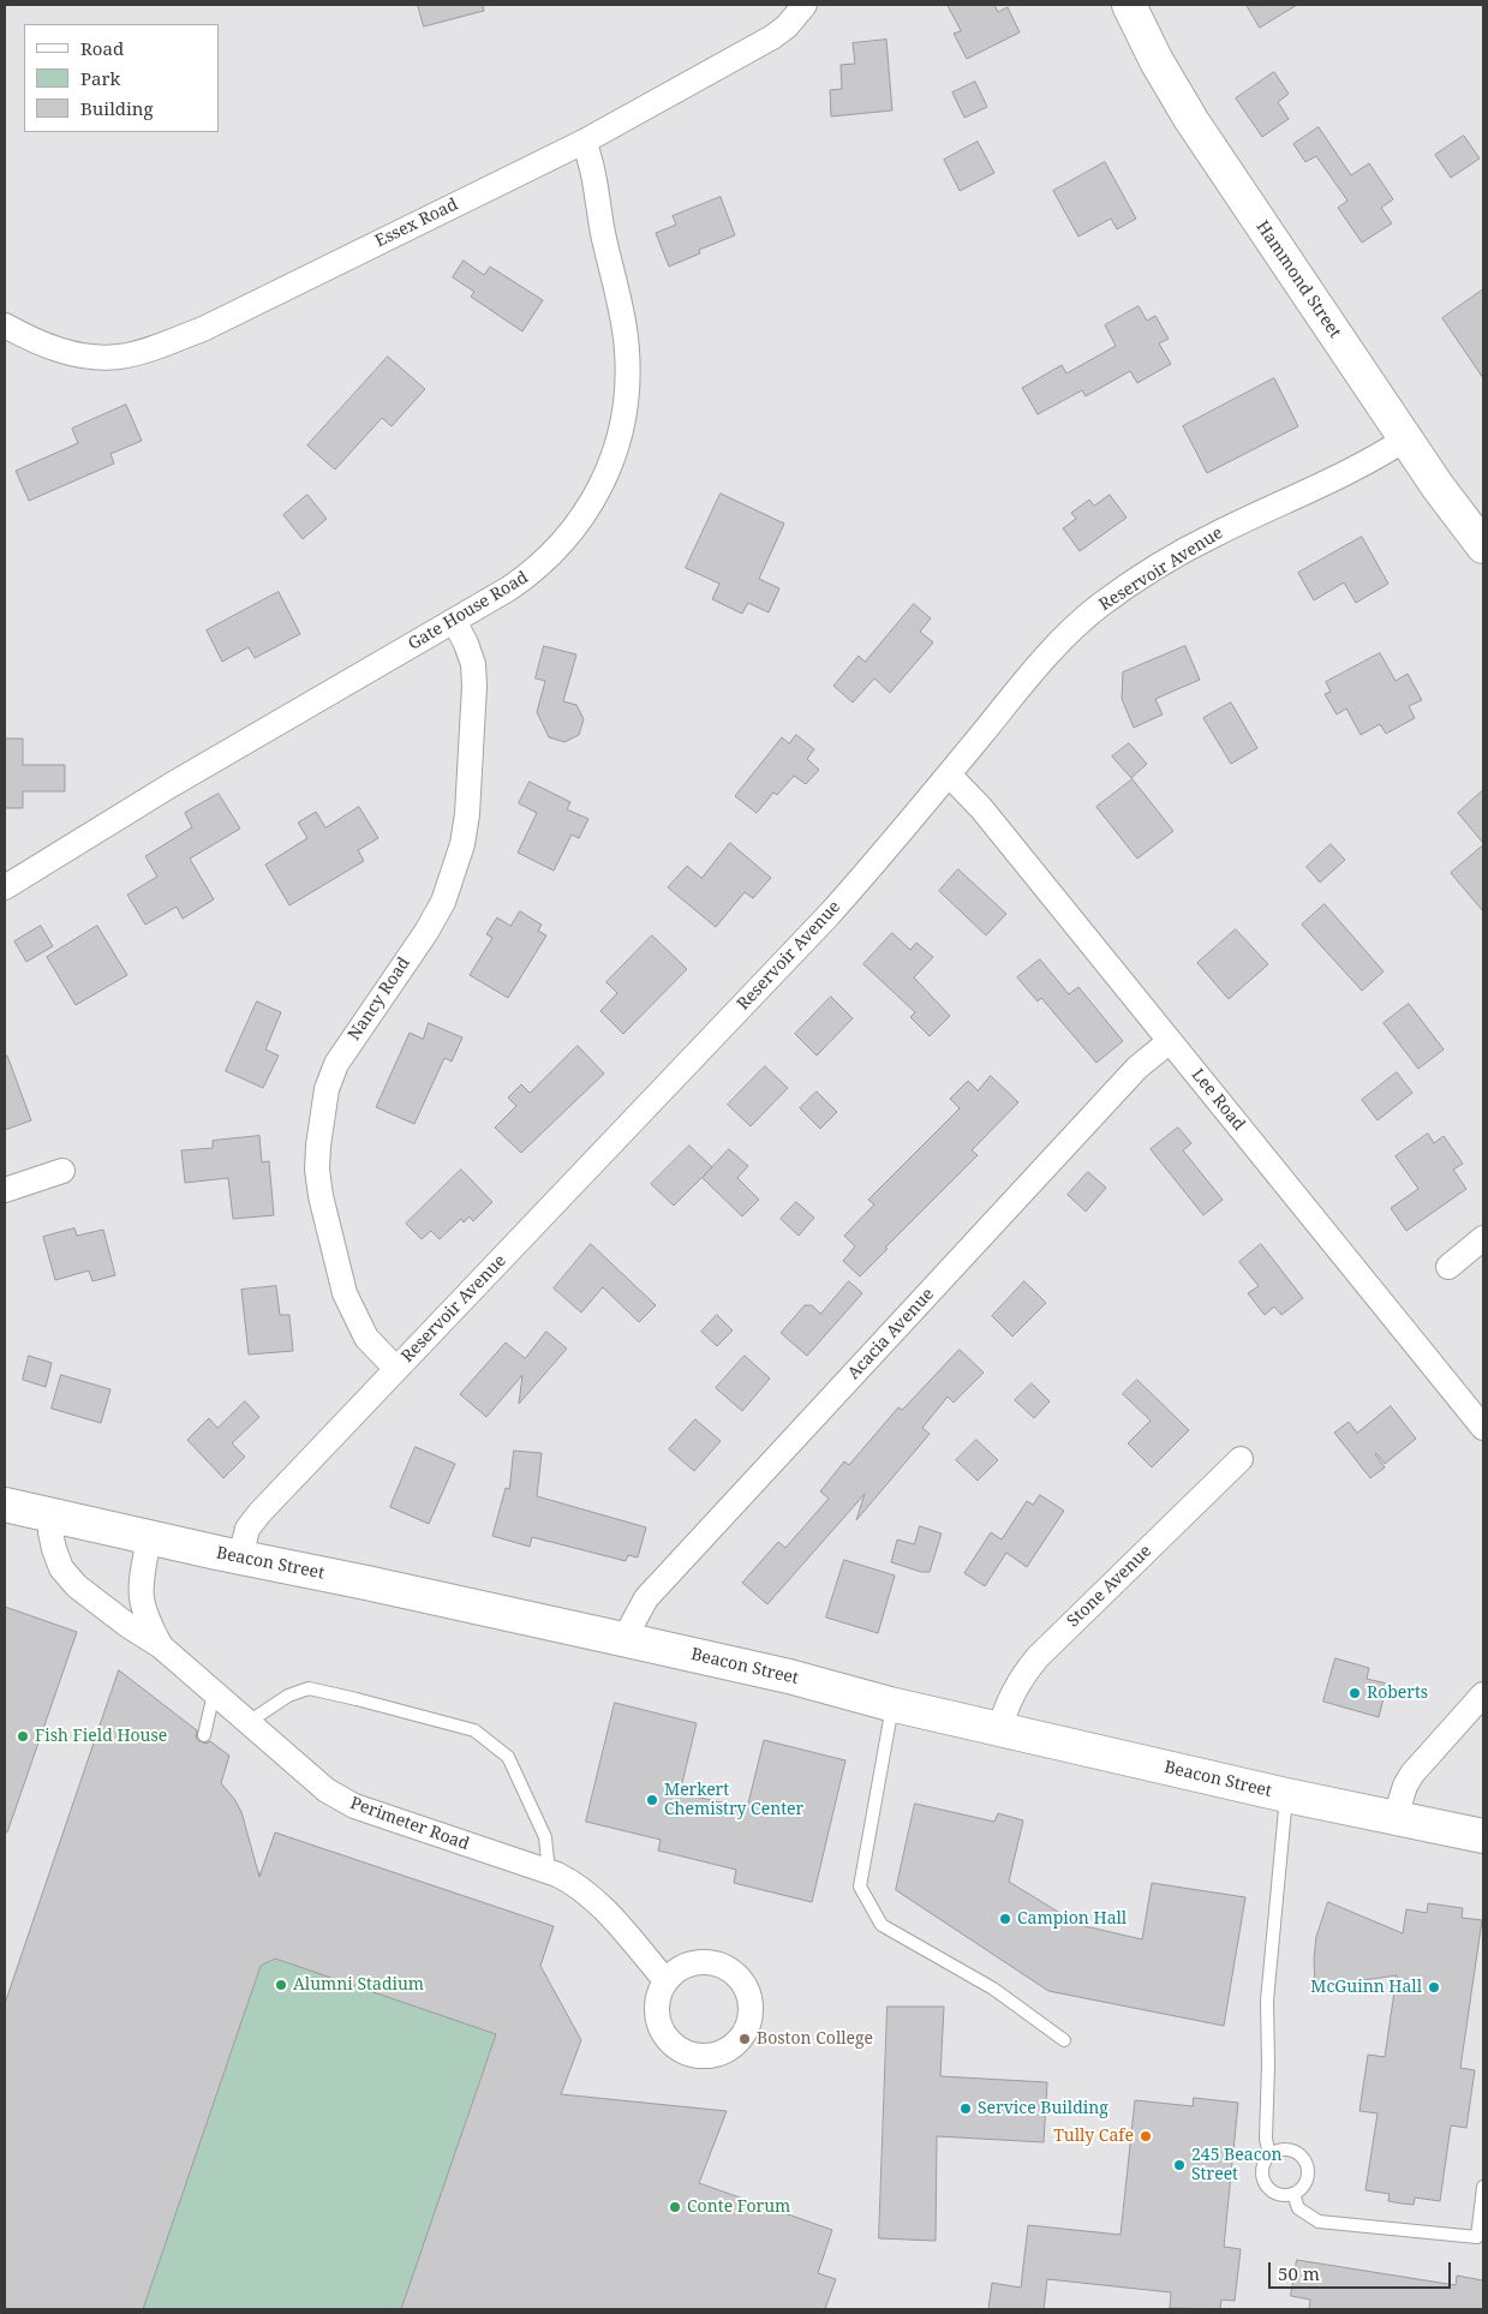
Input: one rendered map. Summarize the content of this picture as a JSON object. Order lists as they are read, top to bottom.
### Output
{
  "streets": {
    "main road": ["Hammond Street", "Beacon Street"],
    "street": [
      "Essex Road",
      "Reservoir Avenue",
      "Gate House Road",
      "Nancy Road",
      "Lee Road",
      "Acacia Avenue",
      "Stone Avenue",
      "Perimeter Road"
    ]
  },
  "crossings": [
    ["Essex Road", "Gate House Road"],
    ["Hammond Street", "Reservoir Avenue"],
    ["Reservoir Avenue", "Nancy Road"],
    ["Reservoir Avenue", "Lee Road"],
    ["Reservoir Avenue", "Beacon Street"],
    ["Gate House Road", "Nancy Road"],
    ["Lee Road", "Acacia Avenue"],
    ["Acacia Avenue", "Beacon Street"],
    ["Beacon Street", "Stone Avenue"],
    ["Beacon Street", "Perimeter Road"]
  ],
  "places": [
    "Roberts",
    "Fish Field House",
    "Merkert Chemistry Center",
    "Campion Hall",
    "Alumni Stadium",
    "McGuinn Hall",
    "Boston College",
    "Service Building",
    "Tully Cafe",
    "245 Beacon Street",
    "Conte Forum"
  ],
  "legend": ["Road", "Park", "Building"],
  "scale_bar": "50 m"
}
